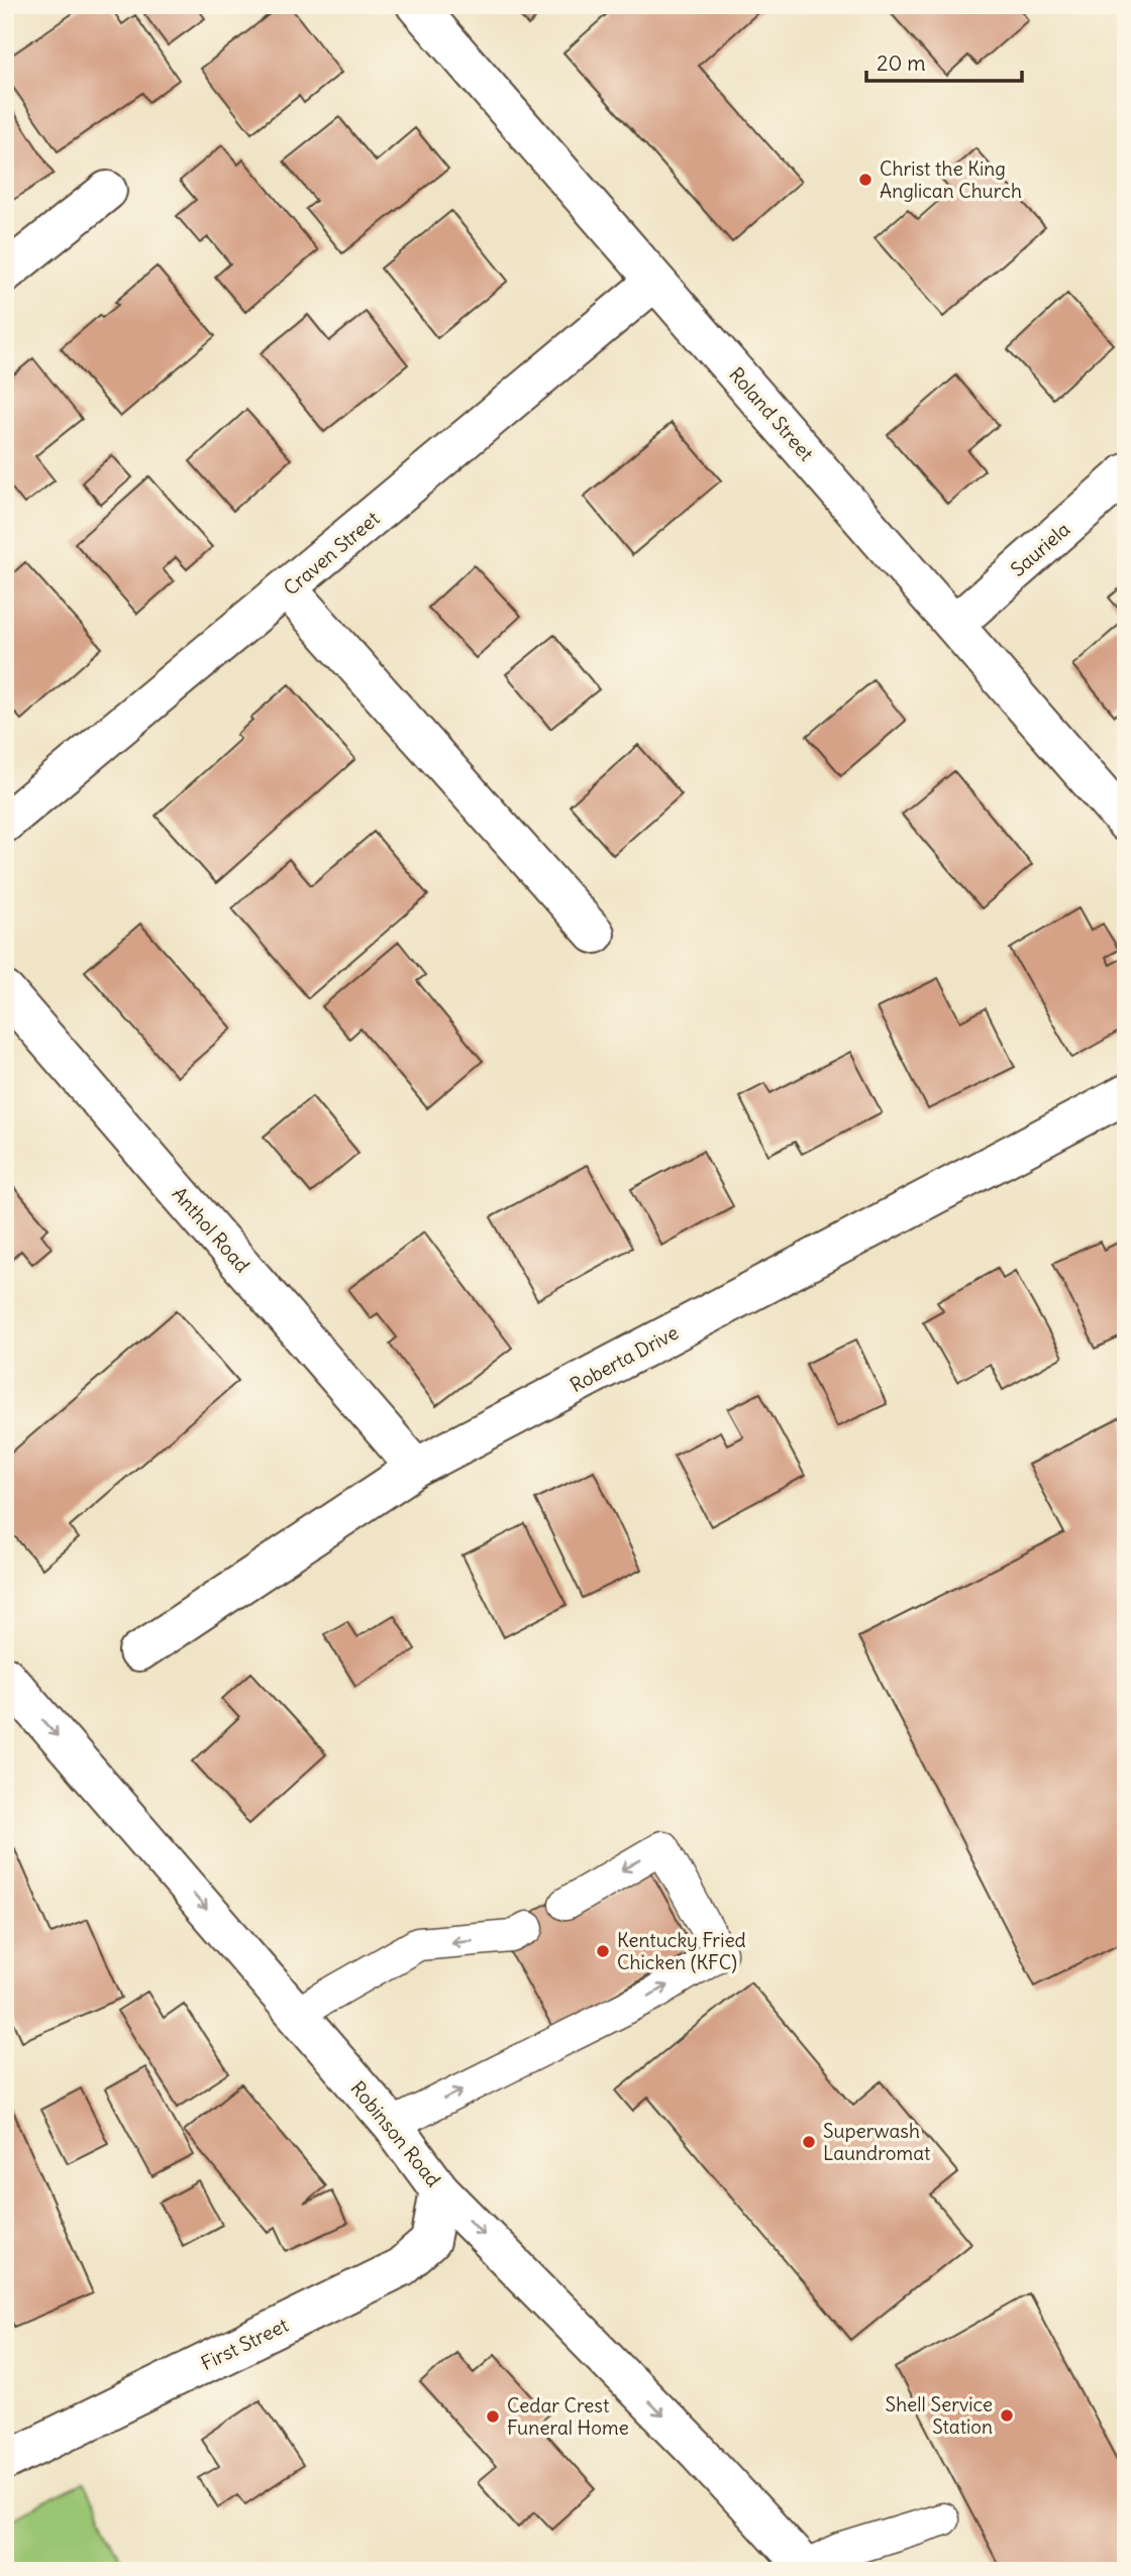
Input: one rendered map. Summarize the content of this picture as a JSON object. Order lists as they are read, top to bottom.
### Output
{
  "streets": {
    "street": [
      "Roland Street",
      "Sauriela",
      "Craven Street",
      "Anthol Road",
      "Roberta Drive",
      "Robinson Road",
      "First Street"
    ]
  },
  "crossings": [
    ["Roland Street", "Sauriela"],
    ["Roland Street", "Craven Street"],
    ["Anthol Road", "Roberta Drive"],
    ["Robinson Road", "First Street"]
  ],
  "one_way": ["Robinson Road"],
  "places": [
    "Christ the King Anglican Church",
    "Kentucky Fried Chicken (KFC)",
    "Superwash Laundromat",
    "Shell Service Station",
    "Cedar Crest Funeral Home"
  ],
  "scale_bar": "20 m"
}
